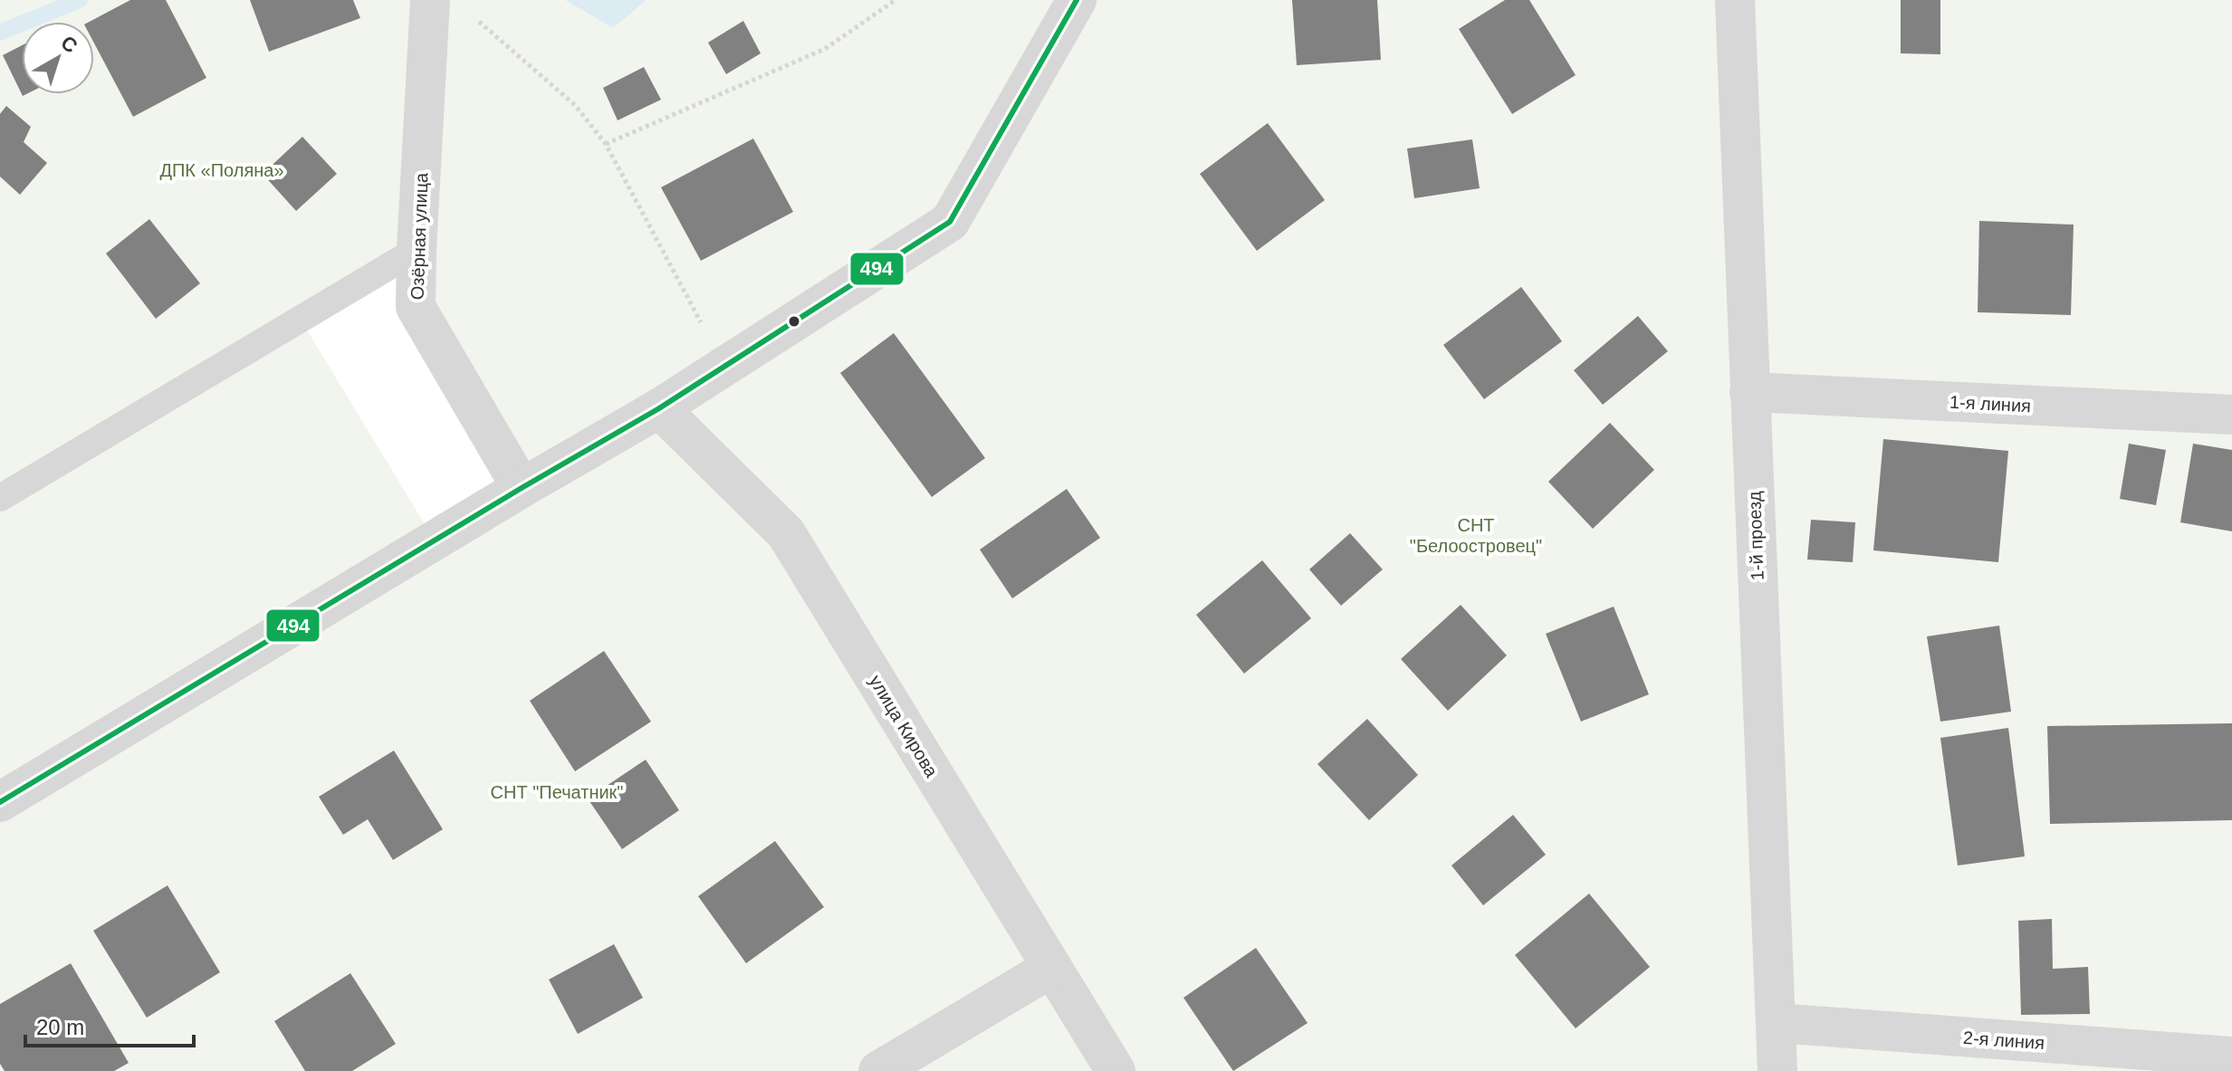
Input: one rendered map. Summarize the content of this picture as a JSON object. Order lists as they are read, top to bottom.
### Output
{
  "streets": {
    "street": [
      "Озёрная улица",
      "1-я линия",
      "1-й проезд",
      "улица Кирова",
      "2-я линия"
    ]
  },
  "crossings": [
    ["1-я линия", "1-й проезд"],
    ["1-й проезд", "2-я линия"]
  ],
  "parks": ["ДПК «Поляна»", "СНТ \"Белоостровец\"", "СНТ \"Печатник\""],
  "lines": ["transit line 494"],
  "scale_bar": "20 m",
  "north": "top right"
}
